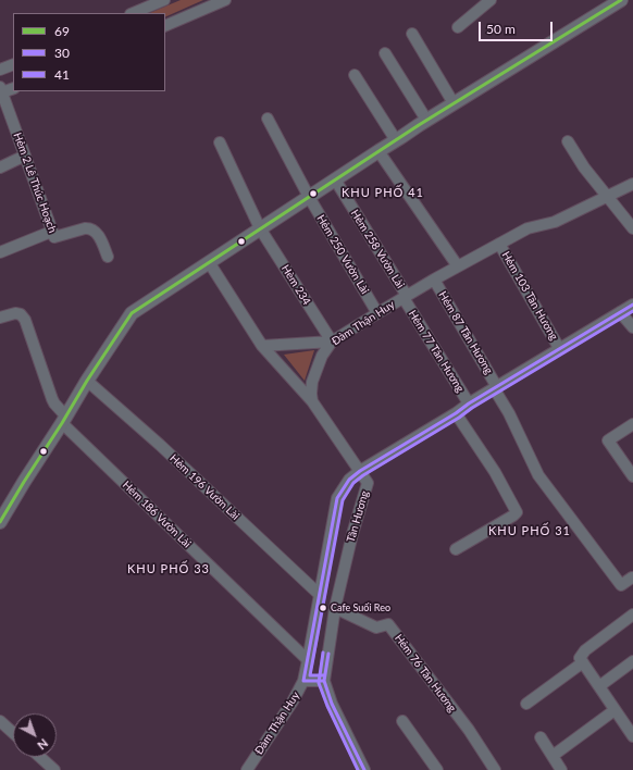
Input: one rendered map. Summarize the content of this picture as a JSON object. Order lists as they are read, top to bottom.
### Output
{
  "streets": {
    "street": [
      "Hẻm 2 Lê Thúc Hoạch",
      "Hẻm 258 Vườn Lài",
      "Hẻm 250 Vườn Lài",
      "Hèm 234",
      "Hẻm 103 Tân Hương",
      "Đàm Thận Huy",
      "Hẻm 87 Tân Hương",
      "Hẻm 77 Tân Hương",
      "Hẻm 196 Vườn Lài",
      "Hẻm 186 Vườn Lài",
      "Tân Hương",
      "Hẻm 76 Tân Hương"
    ]
  },
  "crossings": [
    ["Hẻm 258 Vườn Lài", "Đàm Thận Huy"],
    ["Hẻm 258 Vườn Lài", "Hẻm 77 Tân Hương"],
    ["Hẻm 250 Vườn Lài", "Đàm Thận Huy"],
    ["Hèm 234", "Đàm Thận Huy"],
    ["Hẻm 103 Tân Hương", "Đàm Thận Huy"],
    ["Đàm Thận Huy", "Hẻm 87 Tân Hương"],
    ["Đàm Thận Huy", "Hẻm 77 Tân Hương"],
    ["Đàm Thận Huy", "Hẻm 196 Vườn Lài"],
    ["Đàm Thận Huy", "Hẻm 186 Vườn Lài"],
    ["Đàm Thận Huy", "Tân Hương"],
    ["Tân Hương", "Hẻm 76 Tân Hương"]
  ],
  "districts": ["KHU PHỐ 41", "KHU PHỐ 31", "KHU PHỐ 33"],
  "places": ["Cafe Suối Reo"],
  "lines": ["transit line 69", "transit line 30", "transit line 41"],
  "legend": ["69", "30", "41"],
  "scale_bar": "50 m",
  "north": "bottom right"
}
